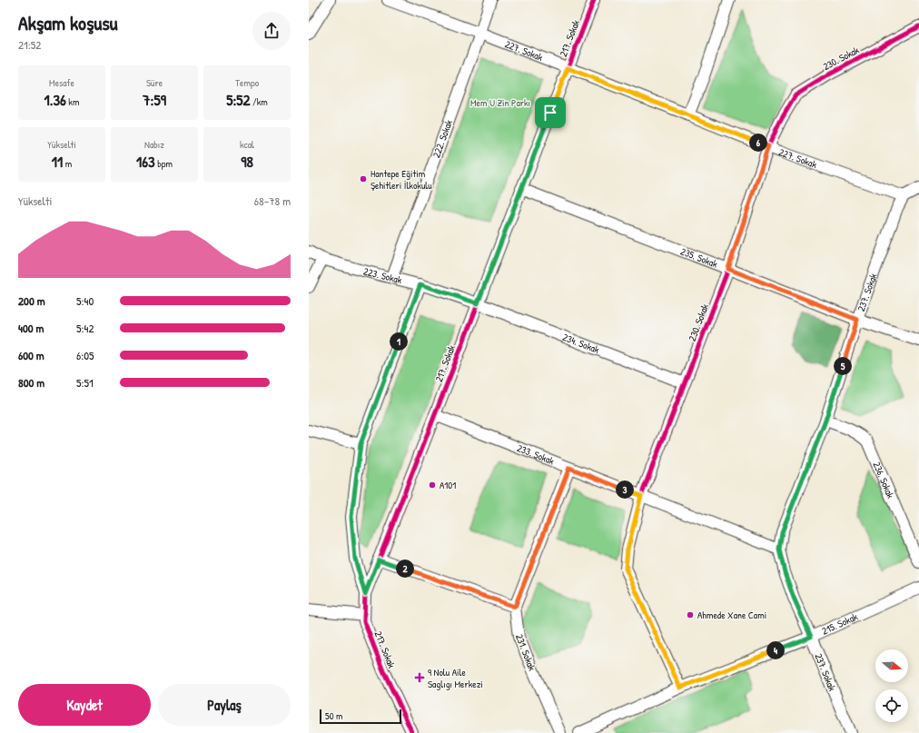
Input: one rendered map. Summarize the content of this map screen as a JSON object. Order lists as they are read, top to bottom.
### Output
{
  "streets": {
    "street": [
      "217. Sokak",
      "227. Sokak",
      "230. Sokak",
      "222. Sokak",
      "235. Sokak",
      "223. Sokak",
      "237. Sokak",
      "234. Sokak",
      "233. Sokak",
      "236. Sokak",
      "215. Sokak",
      "231. Sokak"
    ]
  },
  "crossings": [
    ["217. Sokak", "227. Sokak"],
    ["217. Sokak", "235. Sokak"],
    ["217. Sokak", "223. Sokak"],
    ["217. Sokak", "234. Sokak"],
    ["217. Sokak", "233. Sokak"],
    ["227. Sokak", "230. Sokak"],
    ["227. Sokak", "222. Sokak"],
    ["227. Sokak", "237. Sokak"],
    ["230. Sokak", "235. Sokak"],
    ["230. Sokak", "234. Sokak"],
    ["230. Sokak", "233. Sokak"],
    ["230. Sokak", "215. Sokak"],
    ["222. Sokak", "223. Sokak"],
    ["235. Sokak", "237. Sokak"],
    ["223. Sokak", "234. Sokak"],
    ["237. Sokak", "233. Sokak"],
    ["237. Sokak", "236. Sokak"],
    ["237. Sokak", "215. Sokak"],
    ["233. Sokak", "231. Sokak"]
  ],
  "parks": ["Mem U Zin Parkı"],
  "places": {
    "other": ["Hantepe Eğitim Şehitleri İlkokulu", "A101", "Ahmede Xane Cami"],
    "health": ["9 Nolu Aile Saglıgı Merkezi"]
  },
  "scale_bar": "50 m",
  "north": "right",
  "page": {
    "heading": ["Akşam koşusu", "21:52"],
    "stats": [
      ["Mesafe", "1.36 km"],
      ["Süre", "7:59"],
      ["Tempo", "5:52 /km"],
      ["Yükselti", "11 m"],
      ["Nabız", "163 bpm"],
      ["kcal", "98"]
    ],
    "pins": [
      "6",
      "1",
      "5",
      "3",
      "2",
      "4"
    ],
    "chart": ["Yükselti", "68–78 m"],
    "list": [
      {
        "name": "200 m",
        "note": "5:40"
      },
      {
        "name": "400 m",
        "note": "5:42"
      },
      {
        "name": "600 m",
        "note": "6:05"
      },
      {
        "name": "800 m",
        "note": "5:51"
      }
    ],
    "buttons": ["Kaydet", "Paylaş"],
    "scale": "50 m"
  }
}
